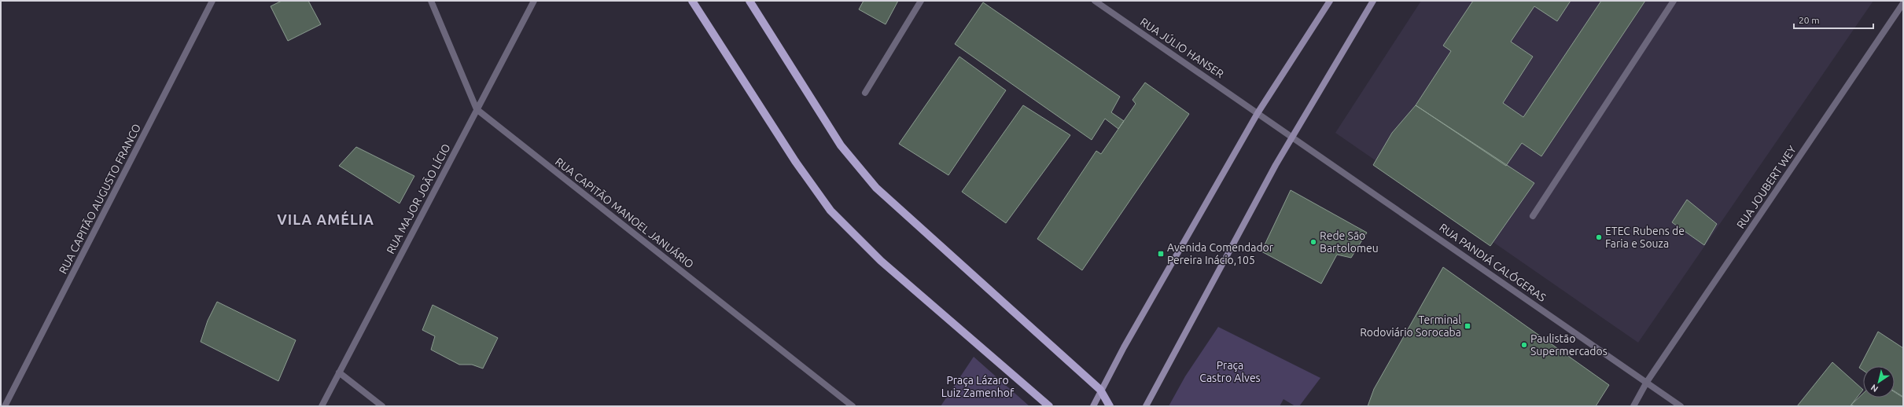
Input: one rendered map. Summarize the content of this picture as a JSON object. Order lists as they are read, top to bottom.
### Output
{
  "streets": {
    "street": [
      "RUA JÚLIO HANSER",
      "RUA JOUBERT WEY",
      "RUA CAPITÃO AUGUSTO FRANCO",
      "RUA MAJOR JOÃO LÍCIO",
      "RUA CAPITÃO MANOEL JANUÁRIO",
      "RUA PANDIÁ CALÓGERAS"
    ]
  },
  "crossings": [
    ["RUA JÚLIO HANSER", "RUA PANDIÁ CALÓGERAS"],
    ["RUA JOUBERT WEY", "RUA PANDIÁ CALÓGERAS"],
    ["RUA MAJOR JOÃO LÍCIO", "RUA CAPITÃO MANOEL JANUÁRIO"]
  ],
  "districts": ["VILA AMÉLIA"],
  "parks": ["Praça Castro Alves", "Praça Lázaro Luiz Zamenhof"],
  "places": {
    "other": ["ETEC Rubens de Faria e Souza", "Rede São Bartolomeu", "Paulistão Supermercados"],
    "transit": ["Avenida Comendador Pereira Inácio,105", "Terminal Rodoviário Sorocaba"]
  },
  "scale_bar": "20 m",
  "north": "bottom left"
}
